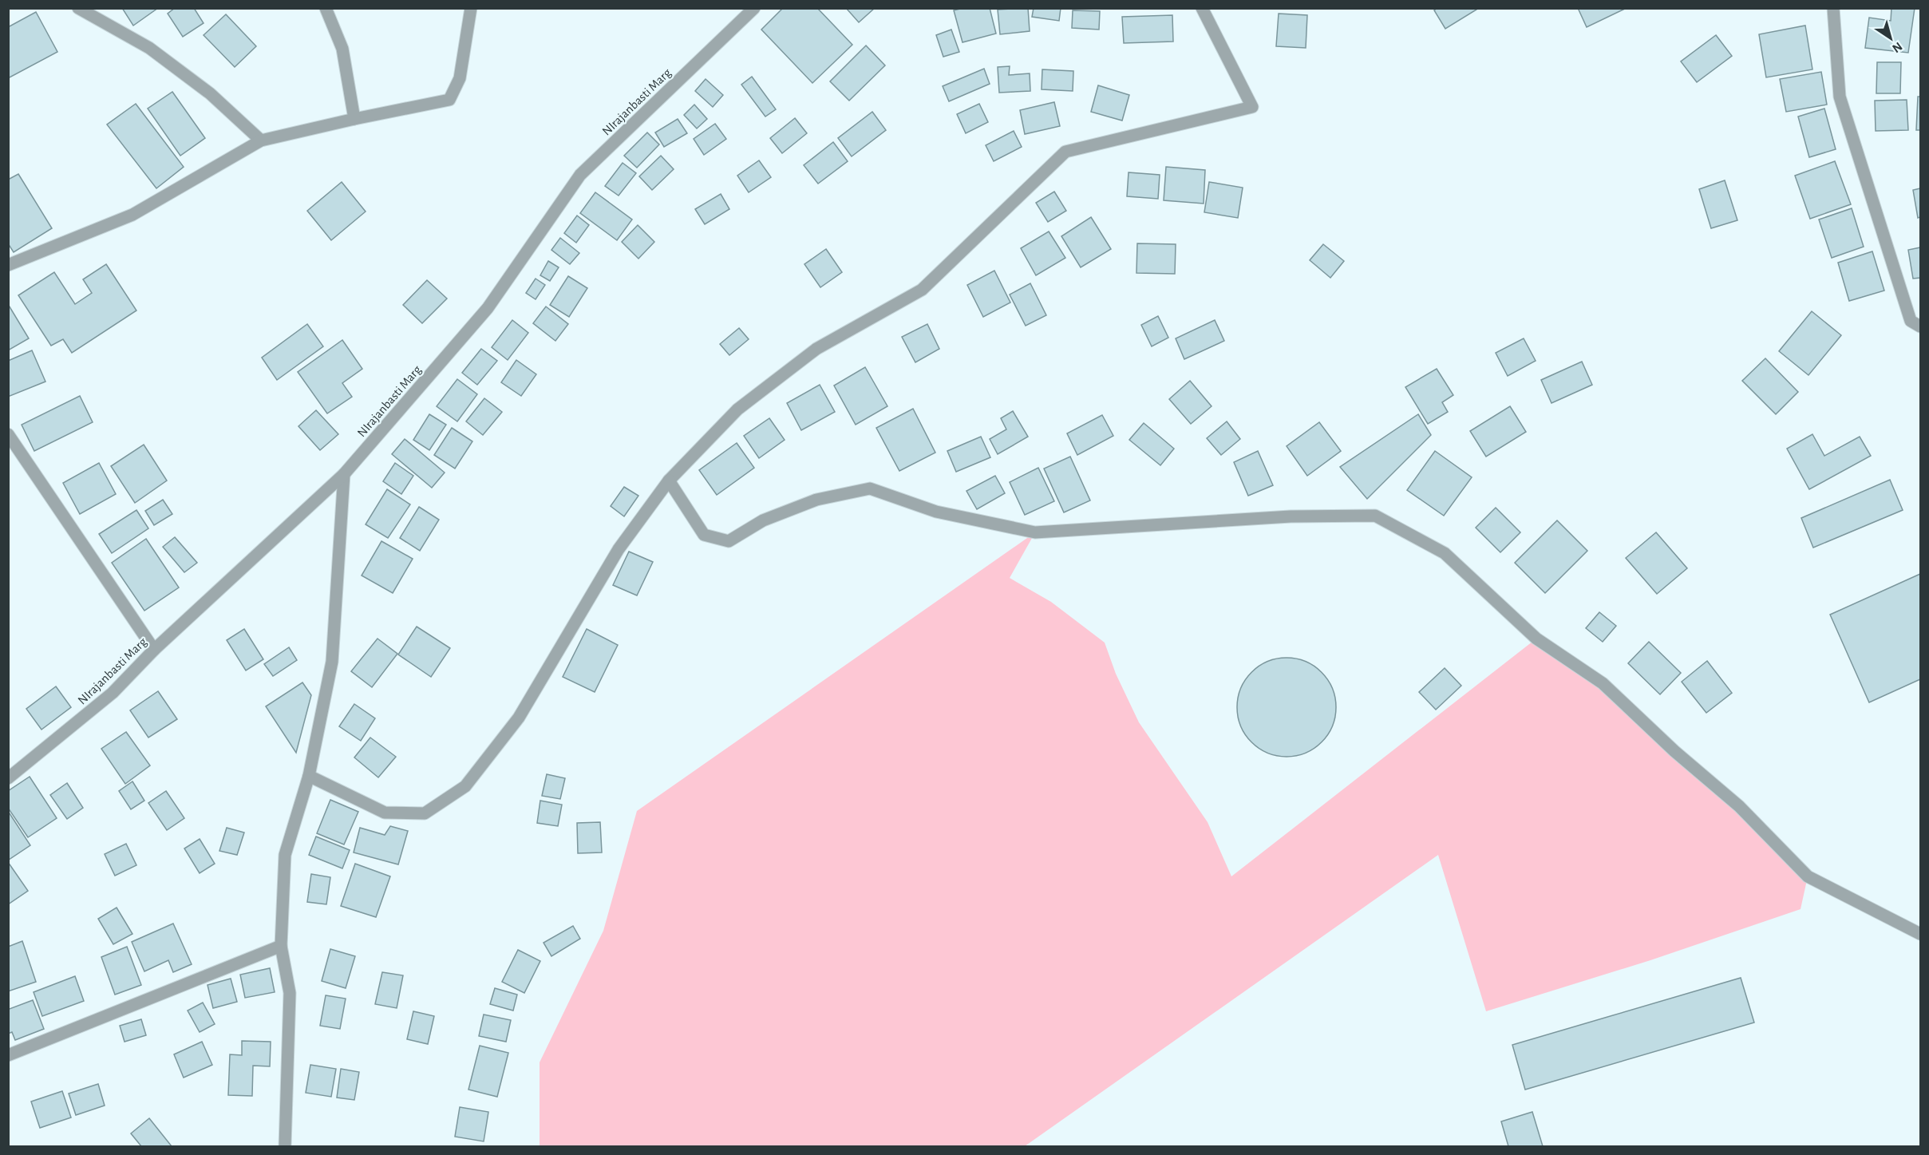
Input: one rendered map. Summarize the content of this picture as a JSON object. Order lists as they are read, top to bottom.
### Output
{
  "streets": {
    "street": ["NIrajanbasti Marg"]
  },
  "north": "bottom right"
}
